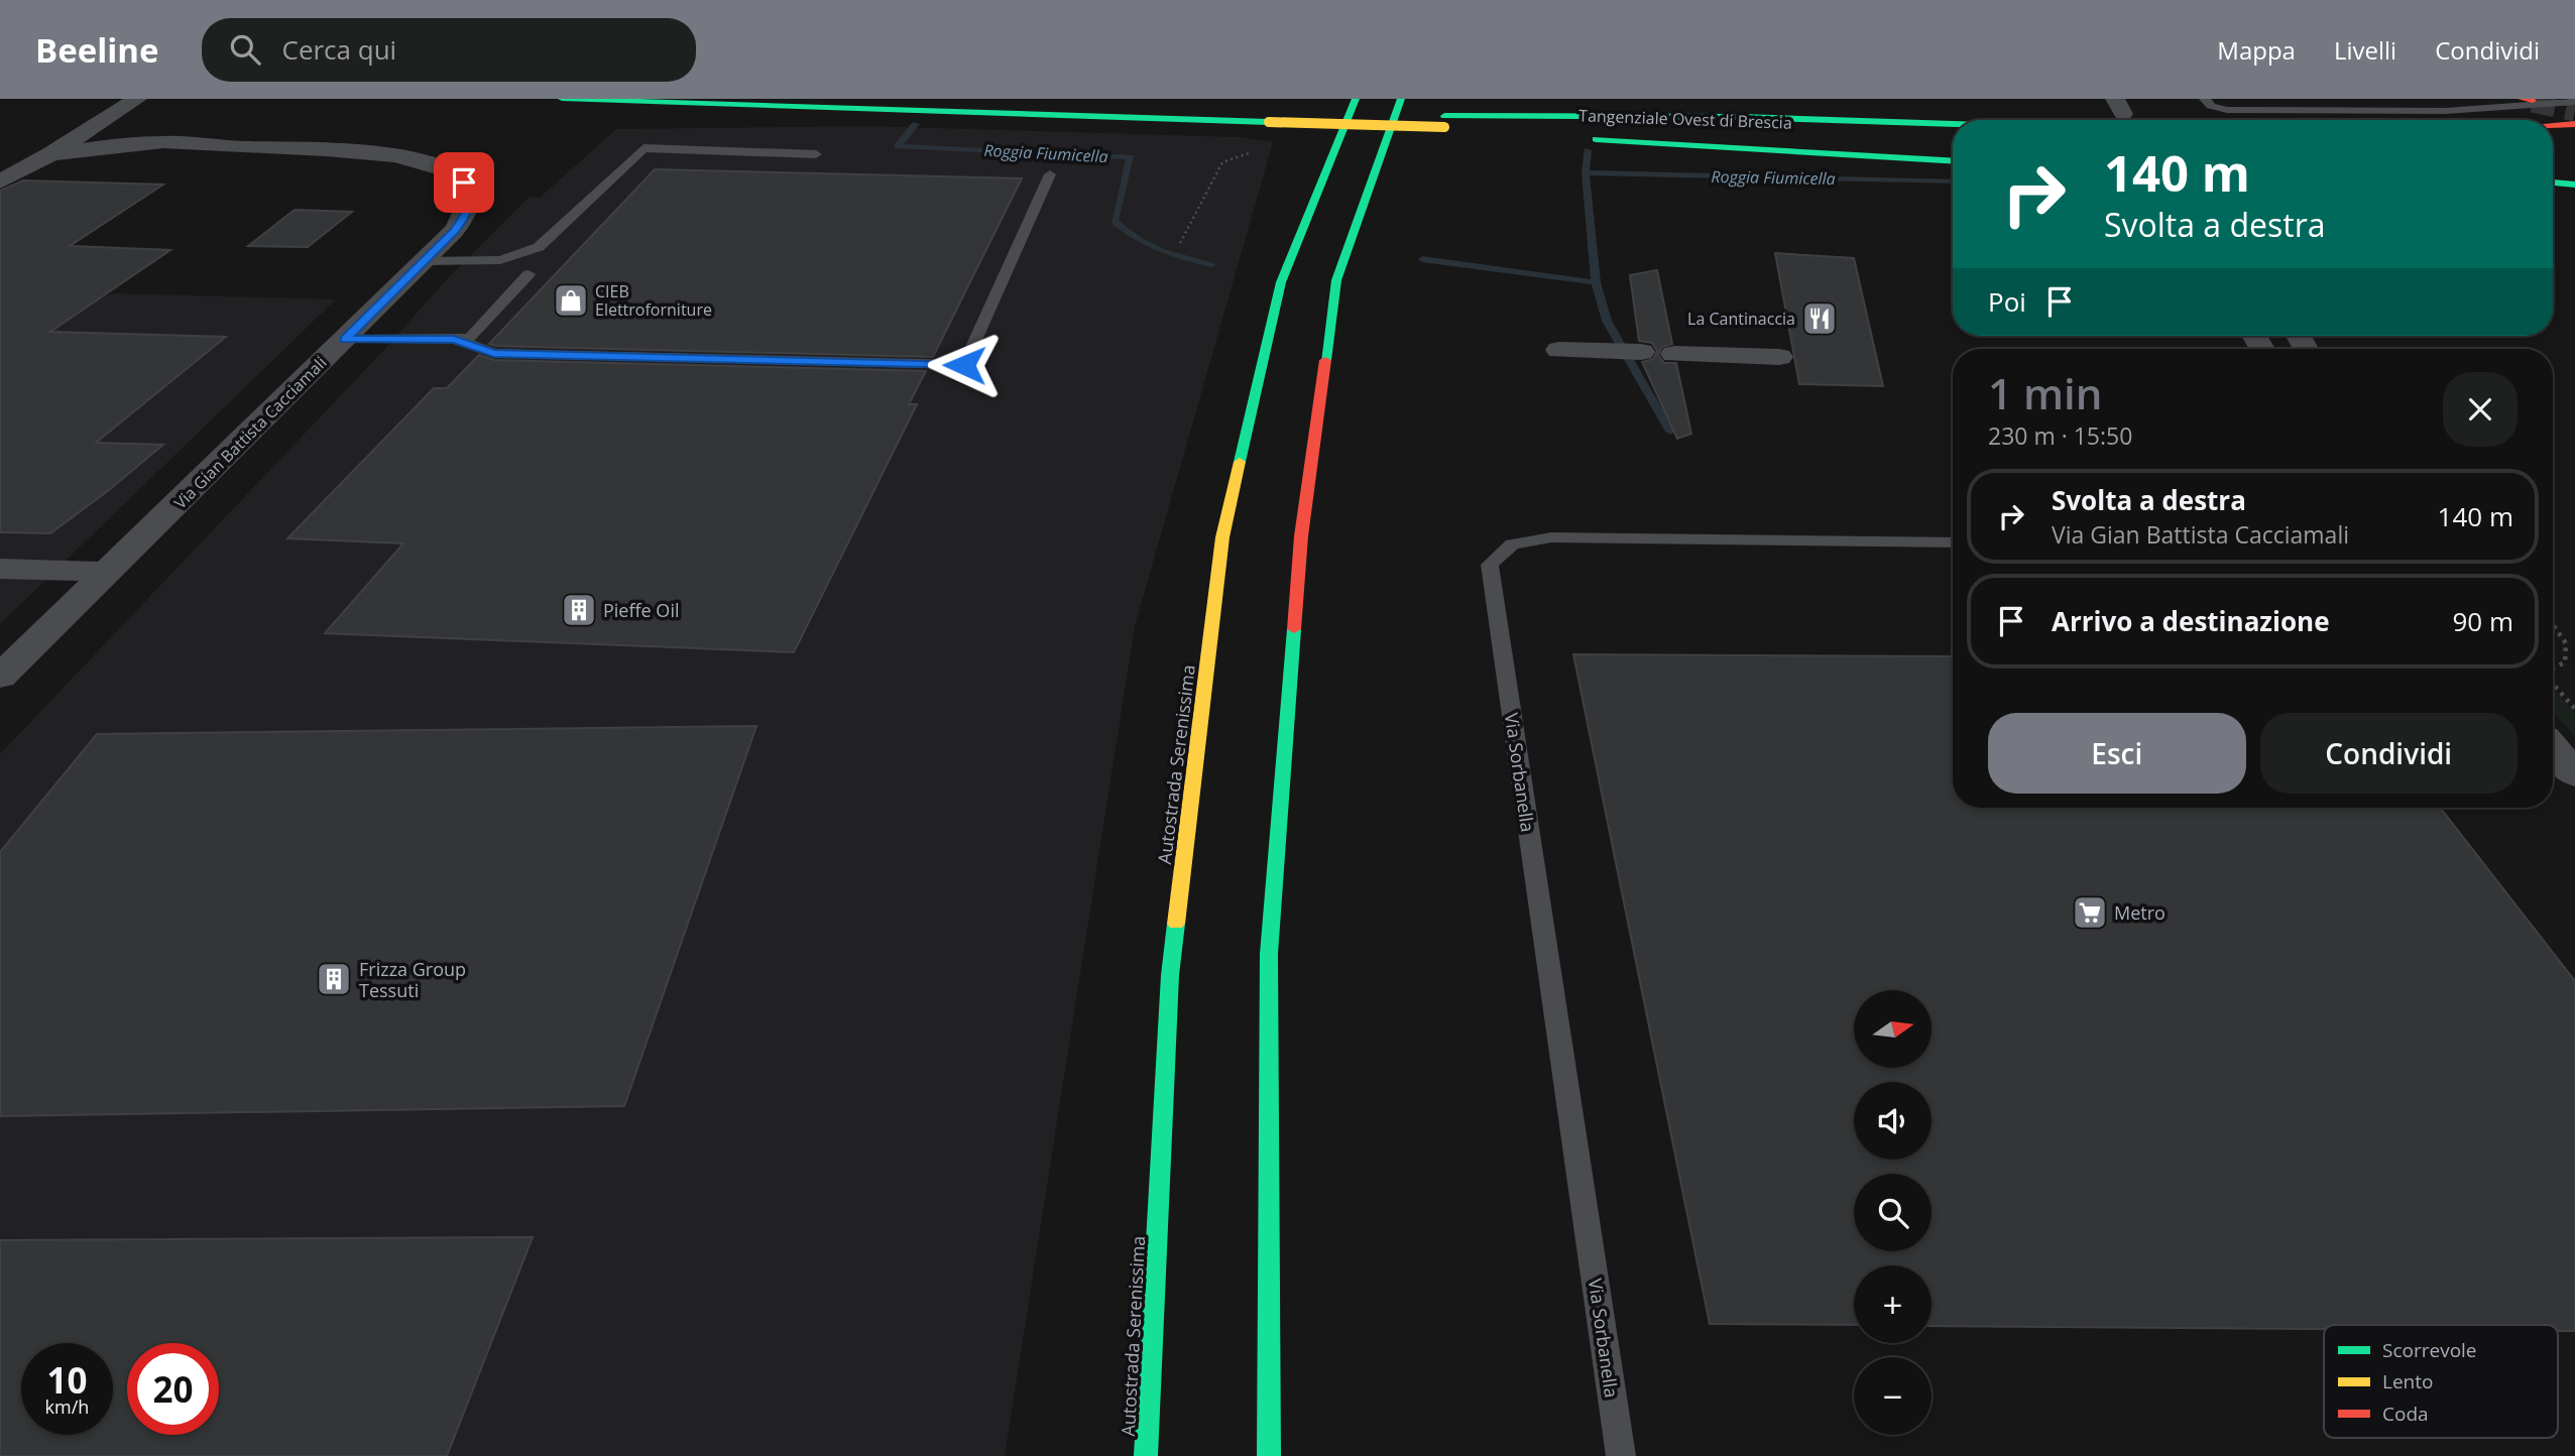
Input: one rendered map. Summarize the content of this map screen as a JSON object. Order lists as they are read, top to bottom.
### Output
{
  "streets": {
    "highway": ["Tangenziale Ovest di Brescia", "Autostrada Serenissima"],
    "street": ["Via Gian Battista Cacciamali"],
    "lane": ["Via Sorbanella"]
  },
  "water": ["Roggia Fiumicella"],
  "places": {
    "shop": ["CIEB Elettroforniture"],
    "restaurant": ["La Cantinaccia"],
    "building": ["Pieffe Oil", "Frizza Group Tessuti"],
    "supermarket": ["Metro"]
  },
  "legend": ["Scorrevole", "Lento", "Coda"],
  "north": "right",
  "page": {
    "header": "Beeline",
    "search": "Cerca qui",
    "nav": ["Mappa", "Livelli", "Condividi"],
    "turn": ["140 m", "Svolta a destra"],
    "then": "Poi",
    "heading": ["1 min", "230 m · 15:50"],
    "list": [
      {
        "name": "Svolta a destra",
        "note": "Via Gian Battista Cacciamali",
        "value": "140 m"
      },
      {
        "name": "Arrivo a destinazione",
        "value": "90 m"
      }
    ],
    "buttons": ["Esci", "Condividi"],
    "map_buttons": ["+", "−"],
    "speed": "10 km/h",
    "limit": "20"
  }
}
